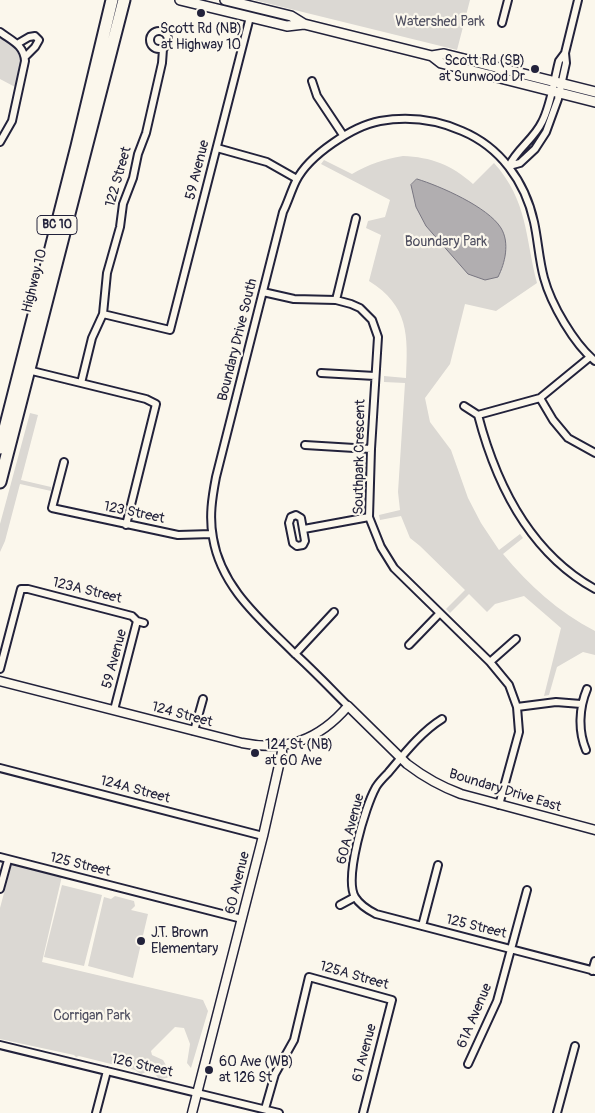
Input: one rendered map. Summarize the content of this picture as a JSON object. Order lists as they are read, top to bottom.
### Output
{
  "streets": {
    "highway": ["BC 10", "Highway 10"],
    "street": [
      "59 Avenue",
      "122 Street",
      "Boundary Drive South",
      "Southpark Crescent",
      "123 Street",
      "123A Street",
      "124 Street",
      "124A Street",
      "Boundary Drive East",
      "60A Avenue",
      "125 Street",
      "60 Avenue",
      "125A Street",
      "61A Avenue",
      "61 Avenue",
      "126 Street"
    ]
  },
  "crossings": [
    ["59 Avenue", "122 Street"],
    ["59 Avenue", "123A Street"],
    ["59 Avenue", "124 Street"],
    ["Boundary Drive South", "Southpark Crescent"],
    ["Boundary Drive South", "123 Street"],
    ["Boundary Drive South", "124 Street"],
    ["Boundary Drive South", "Boundary Drive East"],
    ["Southpark Crescent", "Boundary Drive East"],
    ["124 Street", "Boundary Drive East"],
    ["124 Street", "60 Avenue"],
    ["124A Street", "60 Avenue"],
    ["Boundary Drive East", "60A Avenue"],
    ["60A Avenue", "125 Street"],
    ["125 Street", "60 Avenue"],
    ["125 Street", "61A Avenue"],
    ["60 Avenue", "126 Street"],
    ["125A Street", "61 Avenue"],
    ["125A Street", "126 Street"]
  ],
  "parks": ["Watershed Park", "Boundary Park", "Corrigan Park"],
  "places": [
    "Scott Rd (NB) at Highway 10",
    "Scott Rd (SB) at Sunwood Dr",
    "124 St (NB) at 60 Ave",
    "J.T. Brown Elementary",
    "60 Ave (WB) at 126 St"
  ]
}
